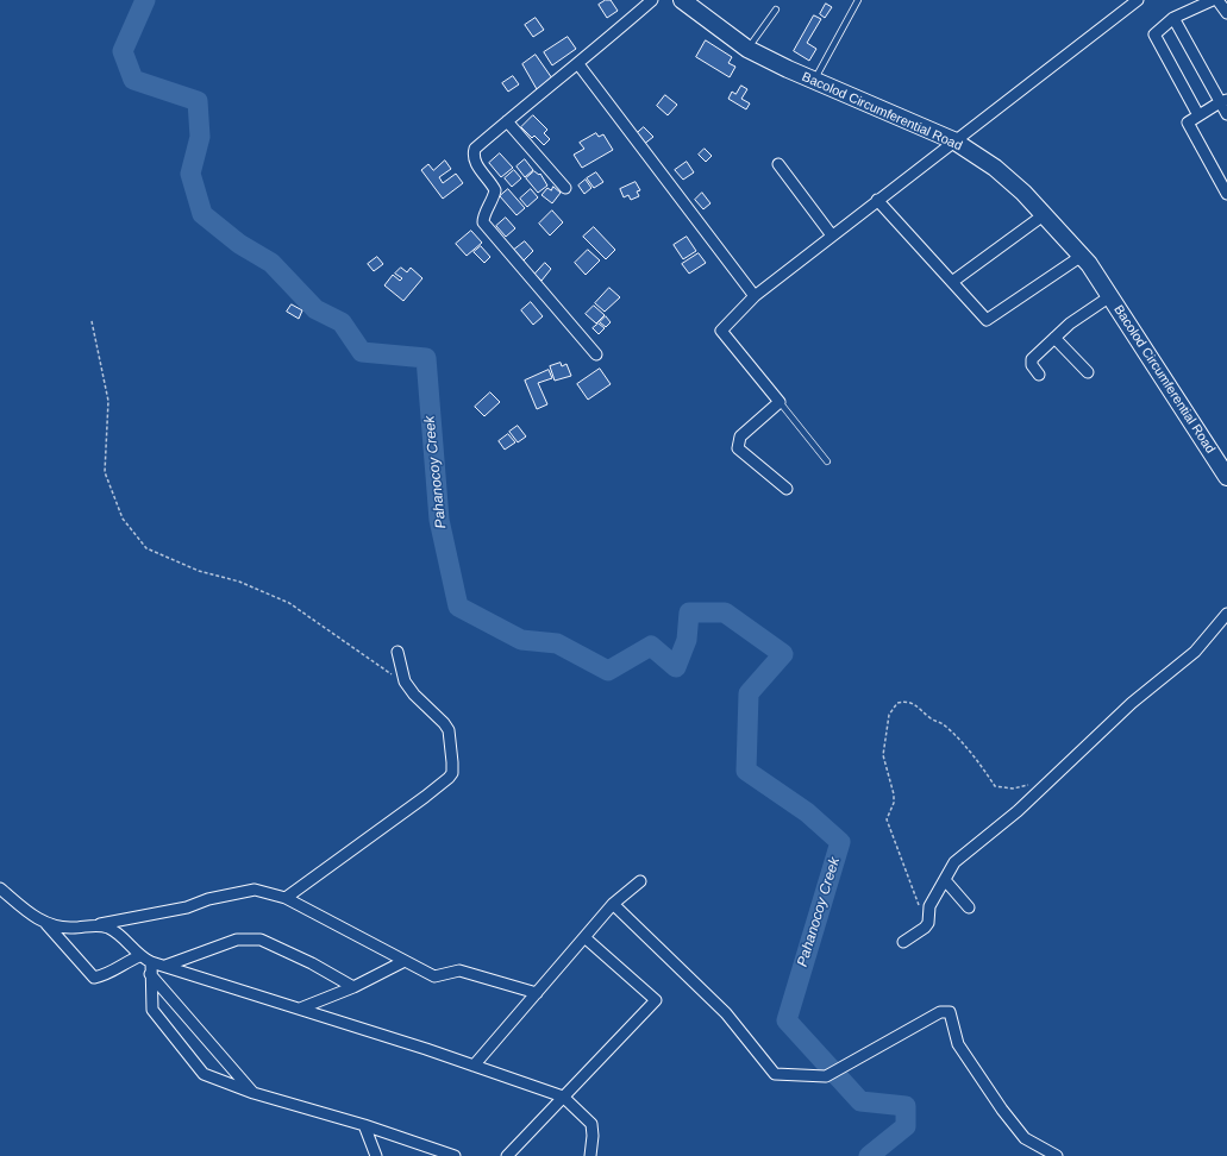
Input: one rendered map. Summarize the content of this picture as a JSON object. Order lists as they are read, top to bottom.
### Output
{
  "streets": {
    "main road": ["Bacolod Circumferential Road"]
  },
  "water": ["Pahanocoy Creek"]
}
